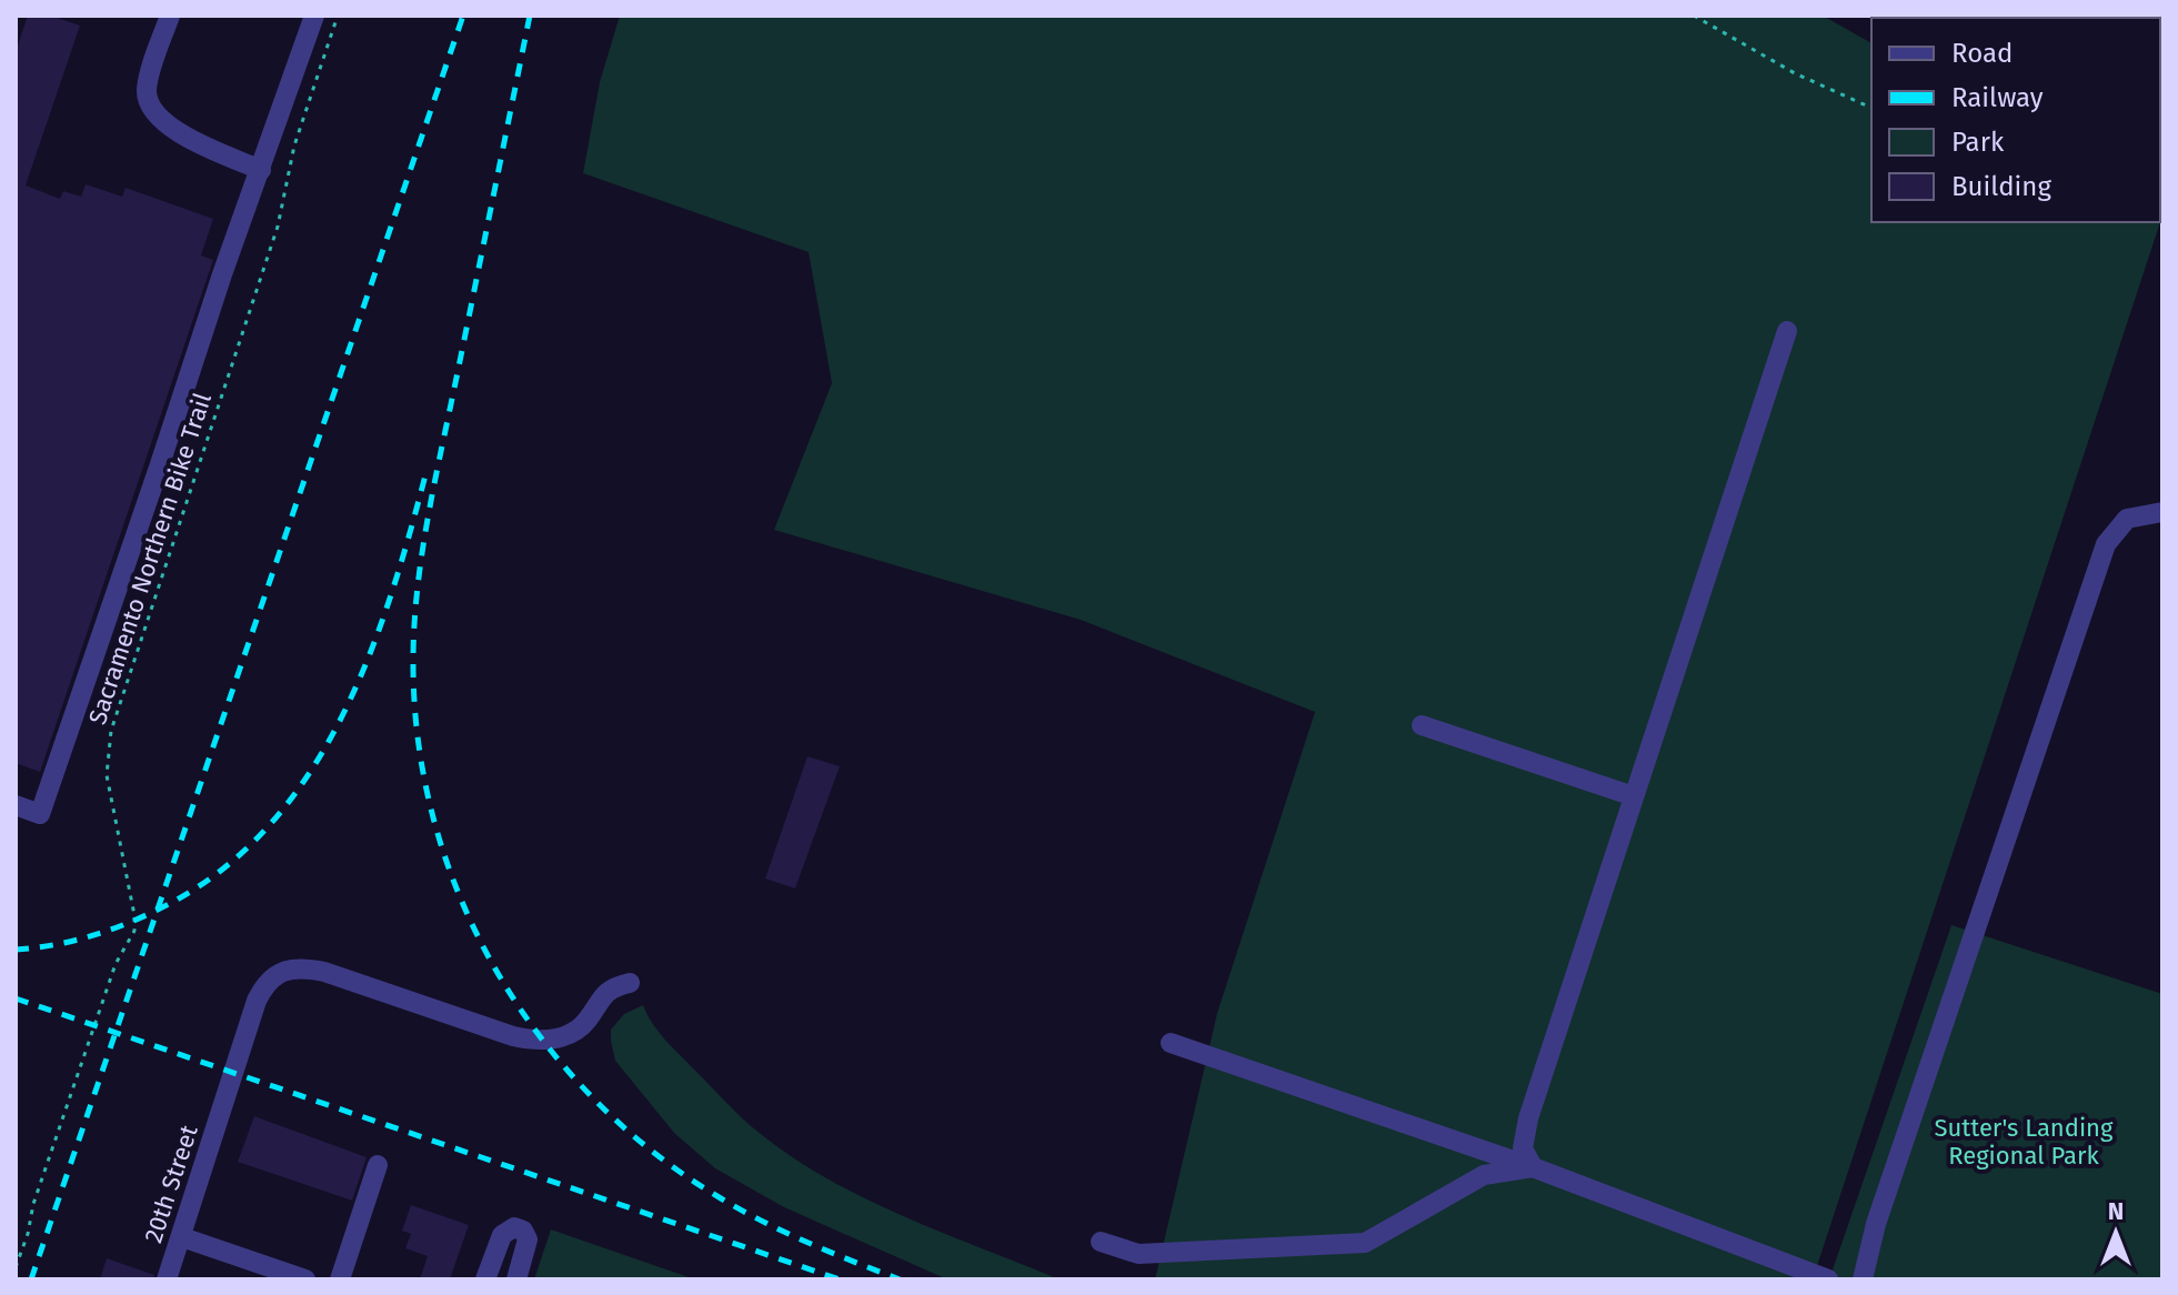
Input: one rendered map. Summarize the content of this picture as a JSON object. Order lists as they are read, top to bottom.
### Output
{
  "streets": {
    "street": ["20th Street"],
    "path": ["Sacramento Northern Bike Trail"]
  },
  "parks": ["Sutter's Landing Regional Park"],
  "legend": [
    "Road",
    "Railway",
    "Park",
    "Building"
  ],
  "north": "top"
}
